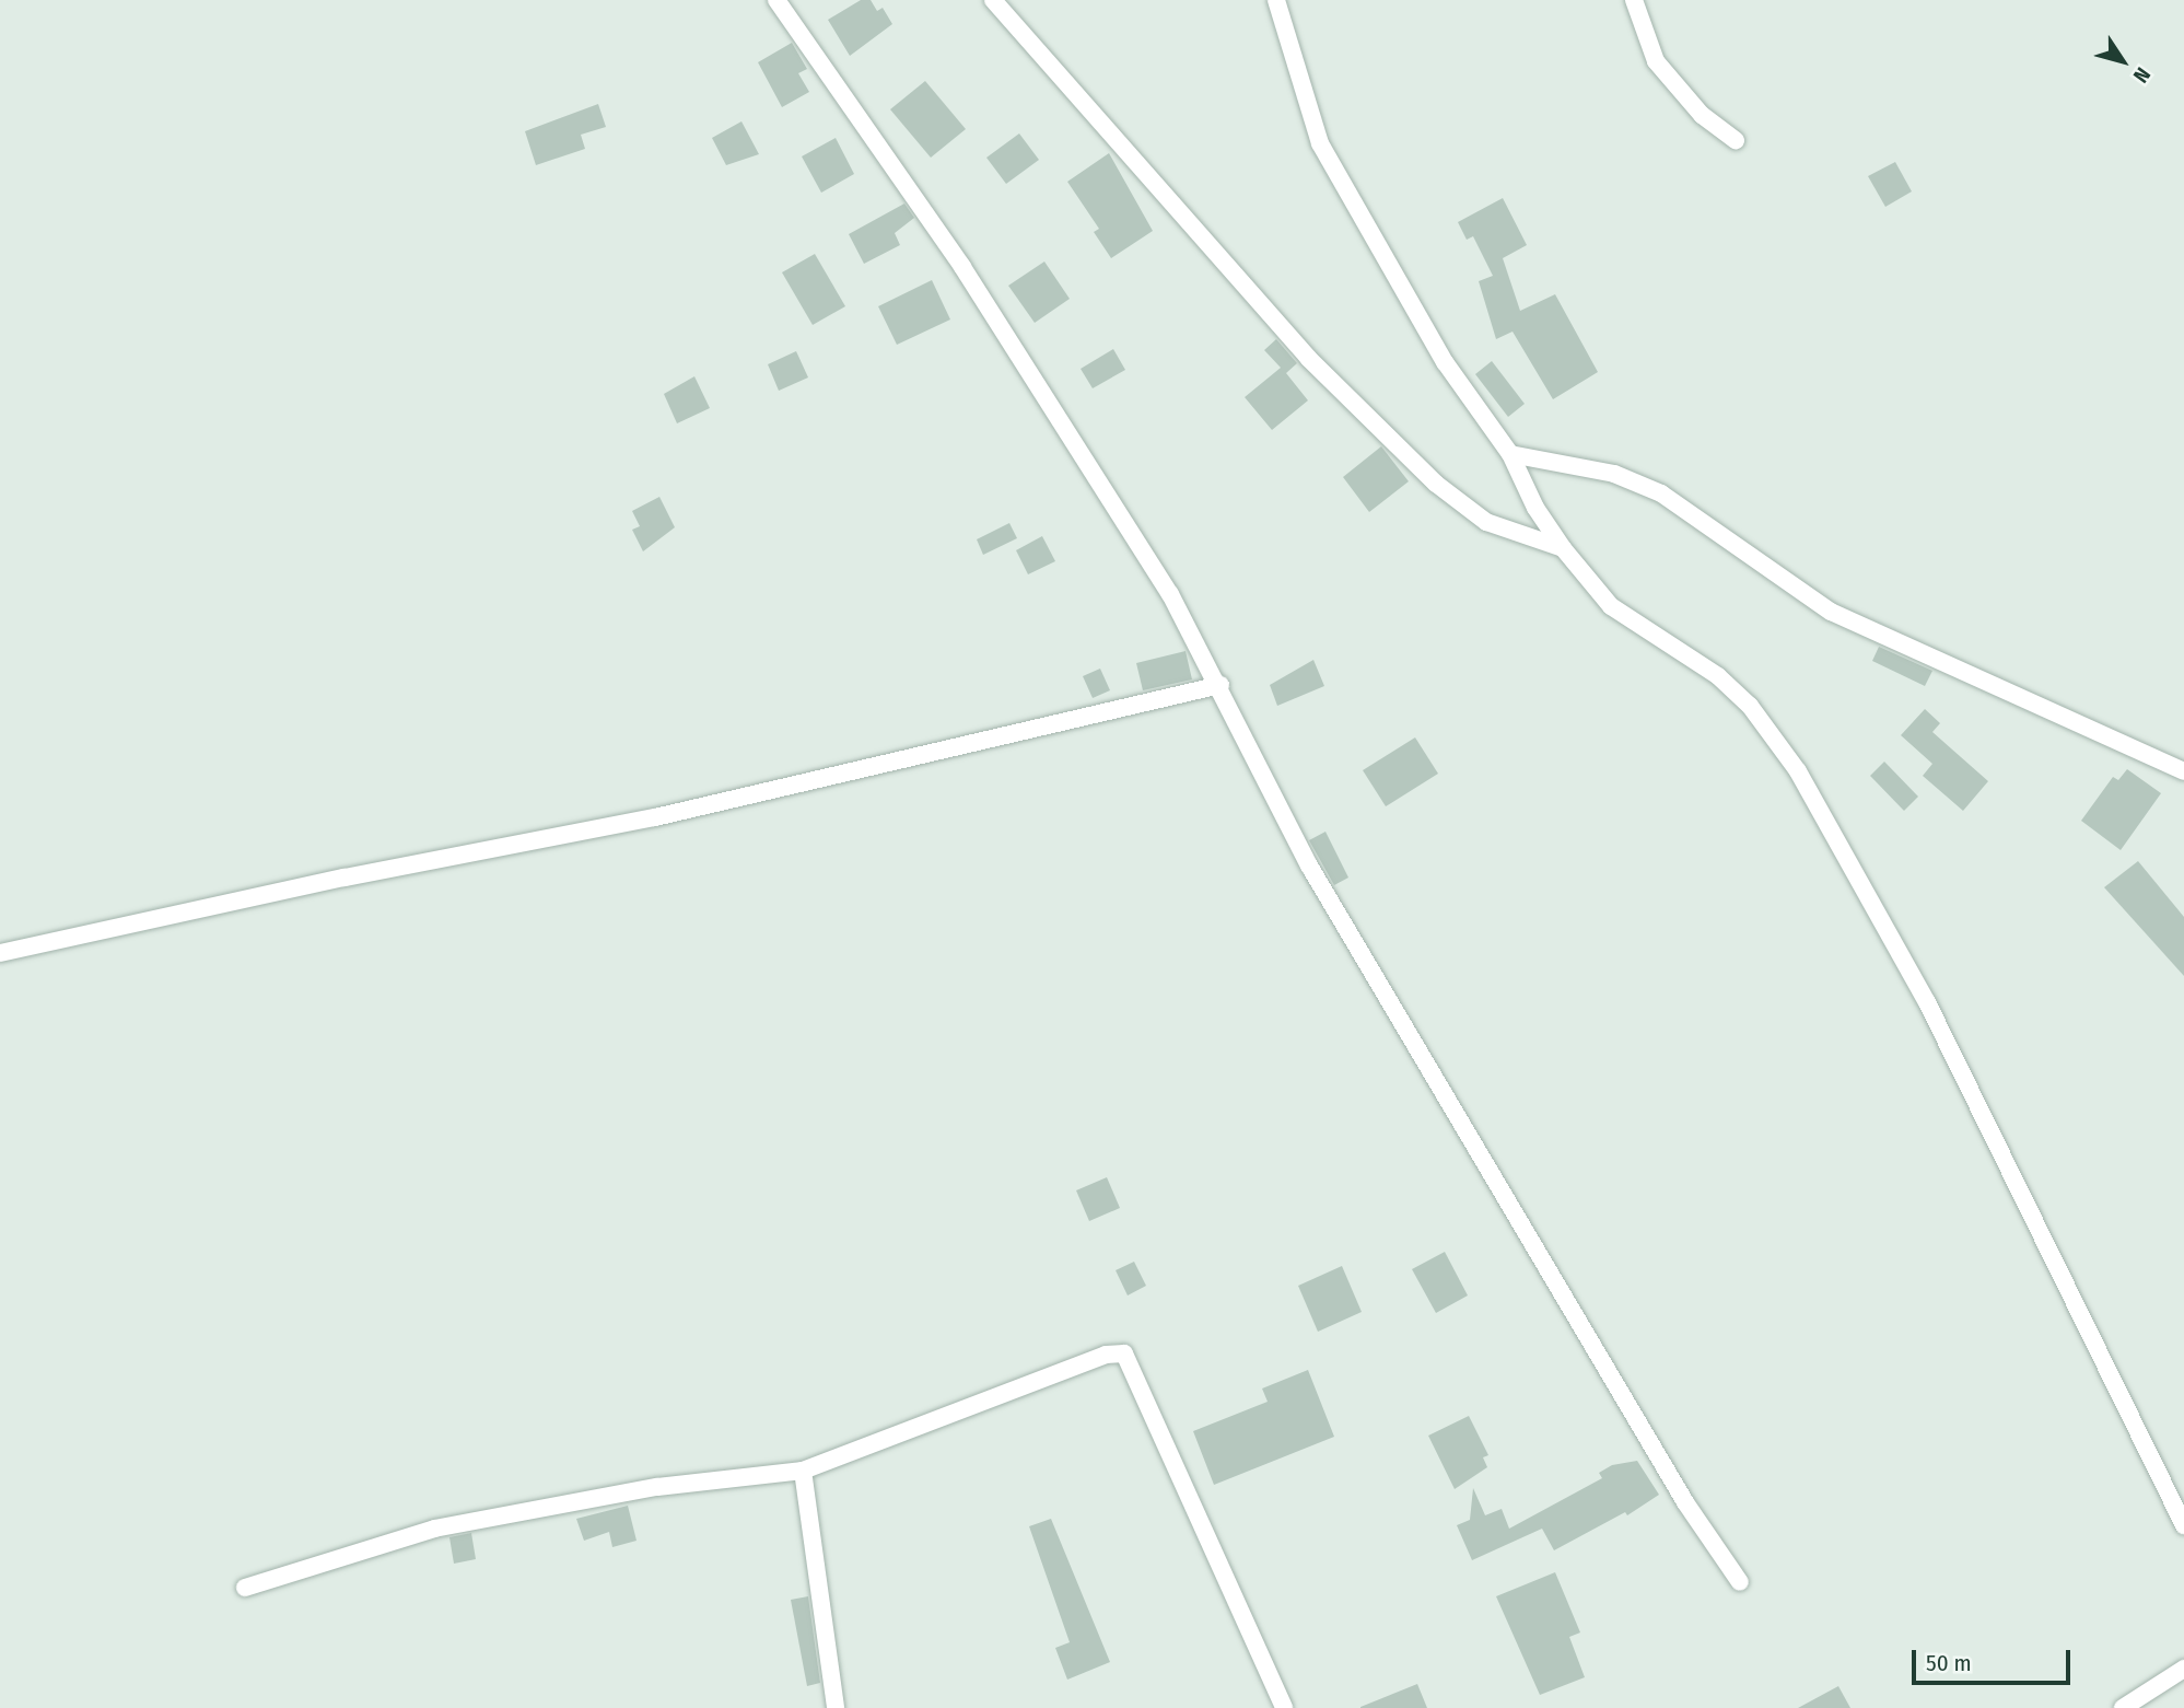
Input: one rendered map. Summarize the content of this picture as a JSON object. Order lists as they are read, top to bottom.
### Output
{
  "scale_bar": "50 m",
  "north": "bottom right"
}
